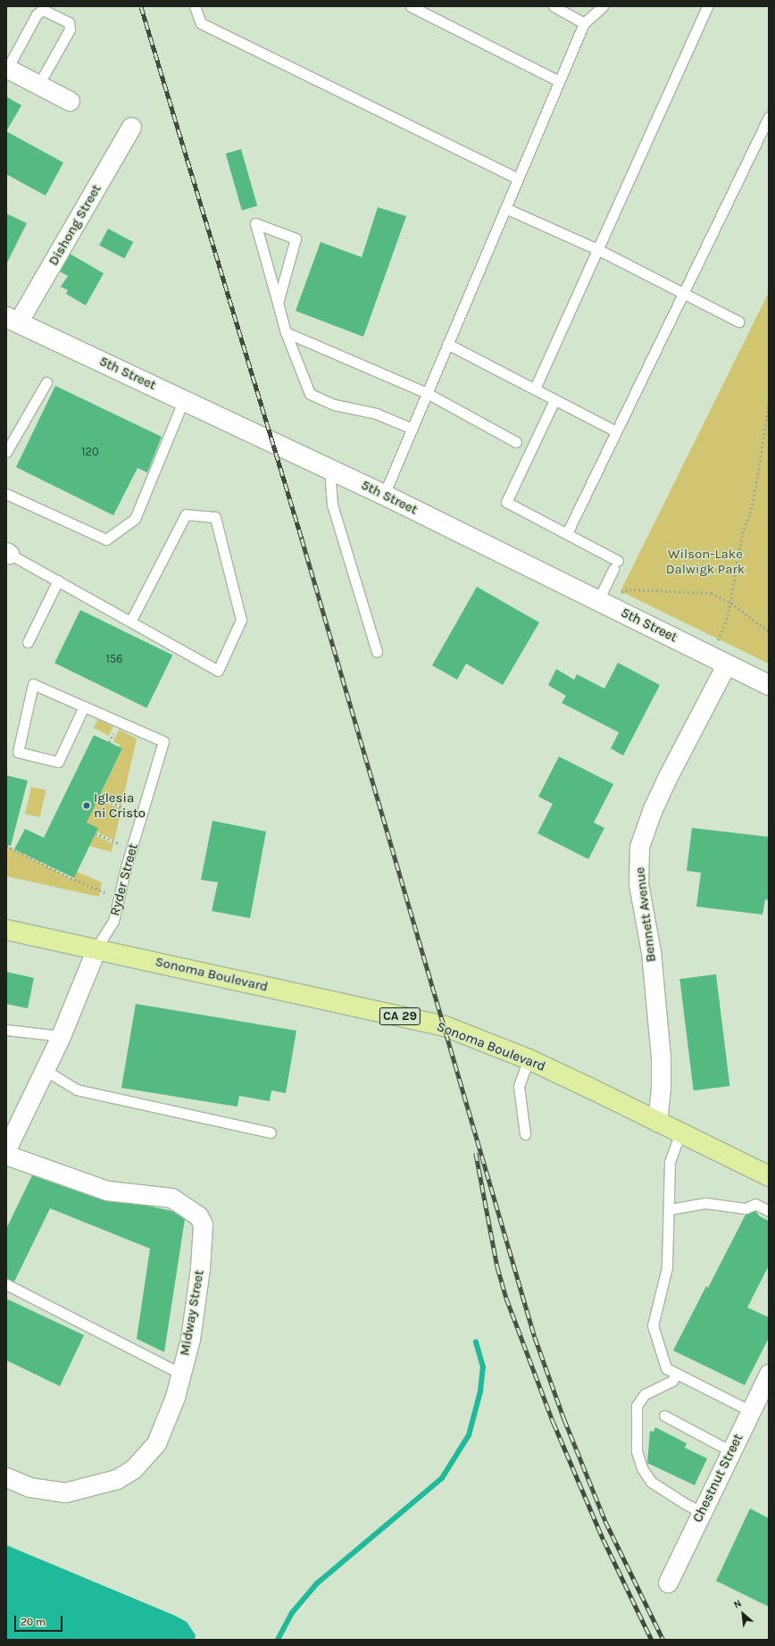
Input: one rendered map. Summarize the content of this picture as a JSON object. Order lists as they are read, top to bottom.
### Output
{
  "streets": {
    "main road": ["Sonoma Boulevard", "CA 29"],
    "street": [
      "Dishong Street",
      "5th Street",
      "Ryder Street",
      "Bennett Avenue",
      "Midway Street",
      "Chestnut Street"
    ]
  },
  "crossings": [
    ["Dishong Street", "5th Street"],
    ["5th Street", "Bennett Avenue"],
    ["Ryder Street", "Sonoma Boulevard"],
    ["Bennett Avenue", "Sonoma Boulevard"]
  ],
  "parks": ["Wilson-Lake Dalwigk Park"],
  "places": ["Iglesia ni Cristo"],
  "house_numbers": ["120", "156"],
  "scale_bar": "20 m",
  "north": "top left"
}
